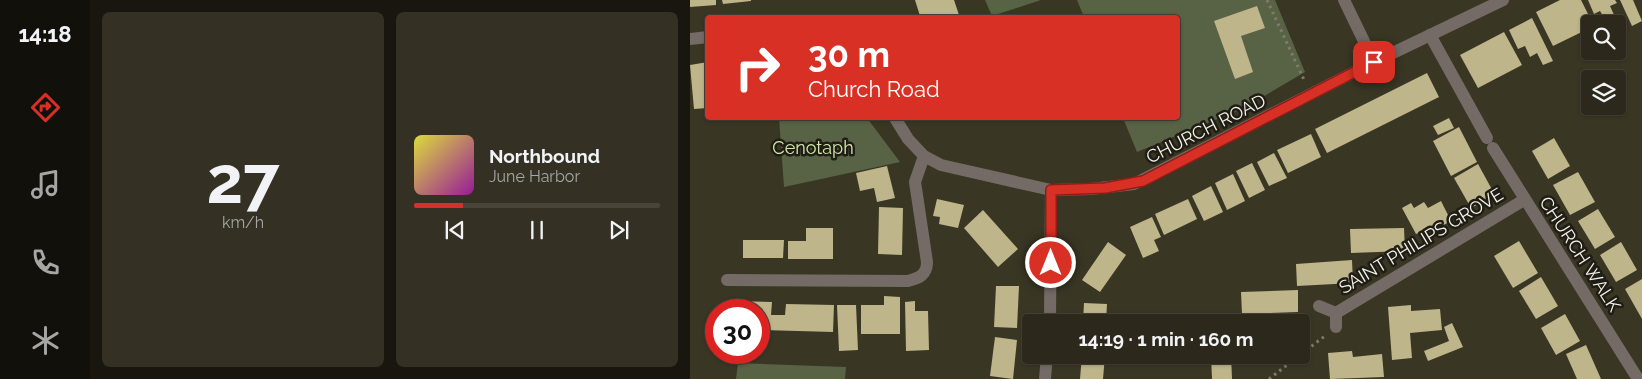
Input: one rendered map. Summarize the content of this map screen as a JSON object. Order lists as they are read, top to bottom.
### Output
{
  "streets": {
    "street": ["CHURCH ROAD", "SAINT PHILIPS GROVE", "CHURCH WALK"]
  },
  "crossings": [
    ["CHURCH ROAD", "CHURCH WALK"],
    ["SAINT PHILIPS GROVE", "CHURCH WALK"]
  ],
  "parks": ["Cenotaph"],
  "page": {
    "tabs": "14:18",
    "tile": ["27", "km/h"],
    "turn": ["30 m", "Church Road"],
    "song": ["Northbound", "June Harbor"],
    "limit": "30",
    "trip": "14:19 · 1 min · 160 m"
  }
}
